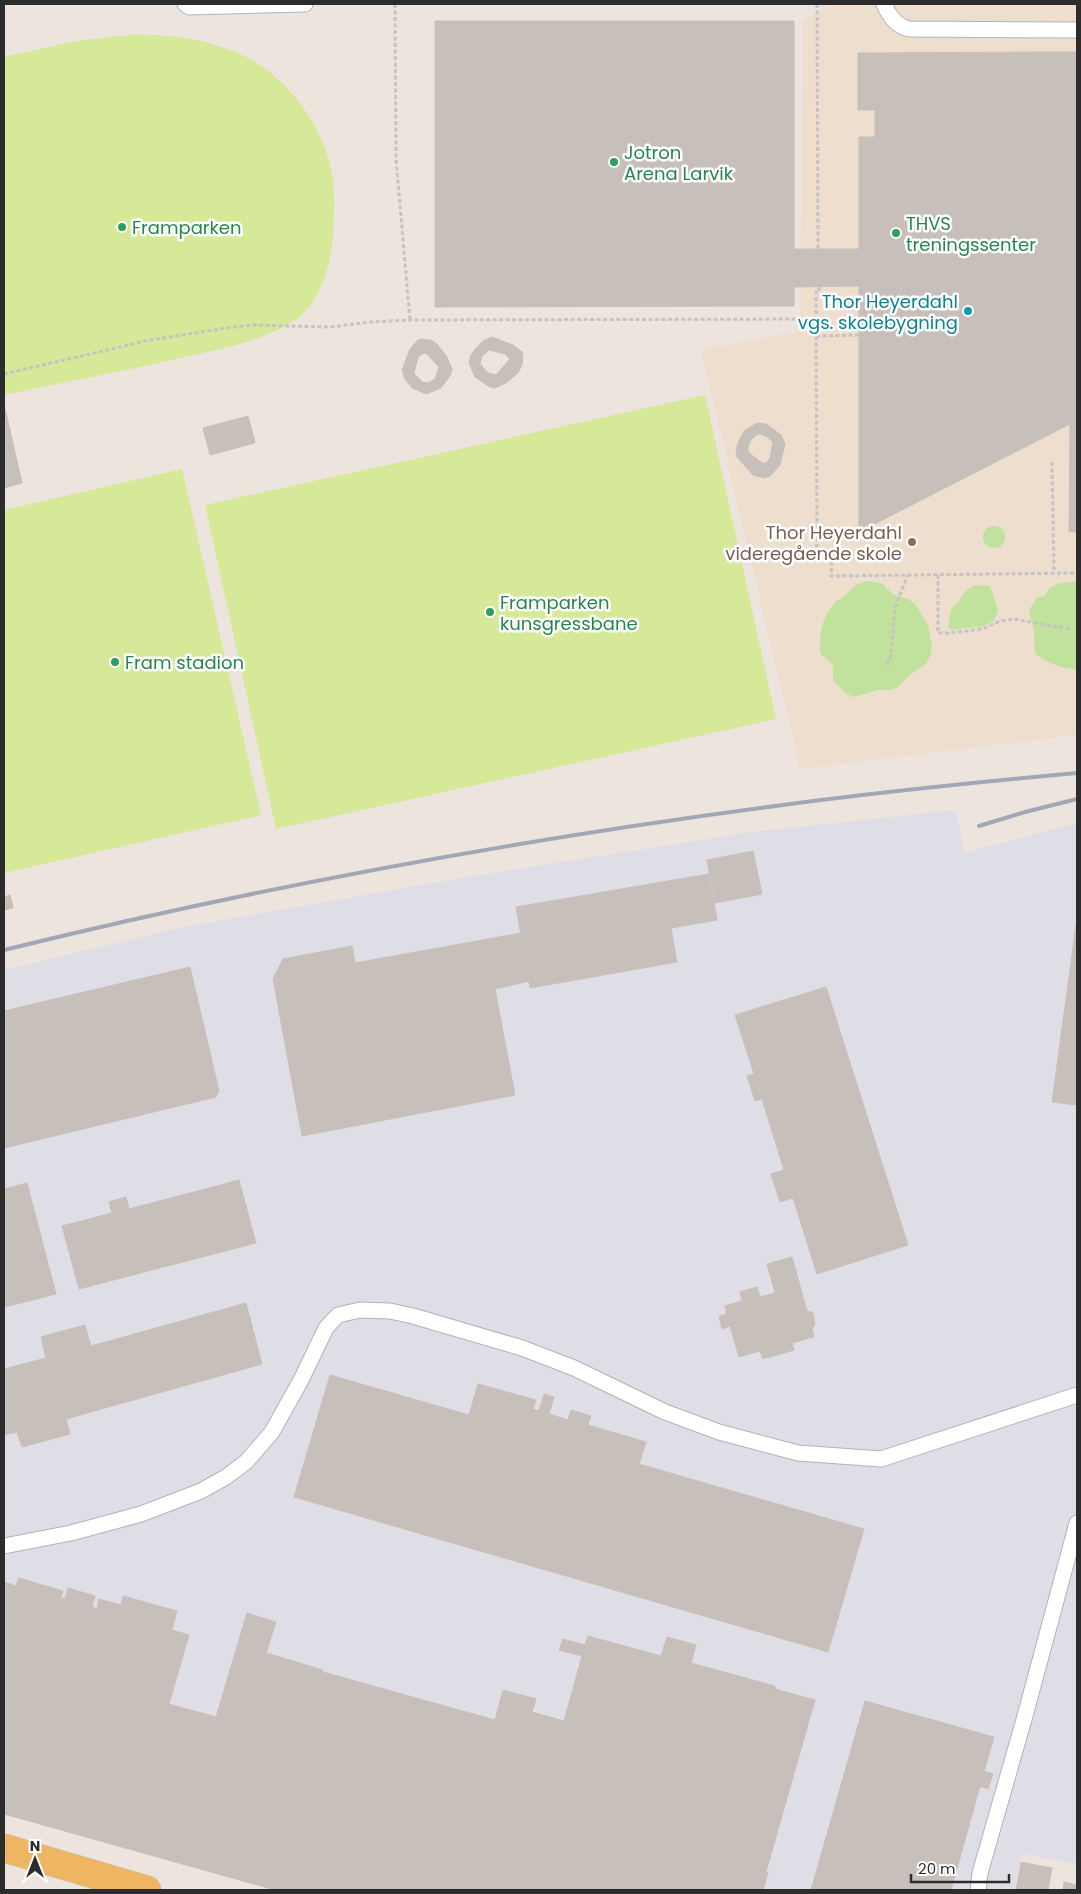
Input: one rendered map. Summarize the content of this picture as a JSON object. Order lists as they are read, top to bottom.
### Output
{
  "places": [
    "Jotron Arena Larvik",
    "Framparken",
    "THVS treningssenter",
    "Thor Heyerdahl vgs. skolebygning",
    "Thor Heyerdahl videregående skole",
    "Framparken kunsgressbane",
    "Fram stadion"
  ],
  "scale_bar": "20 m",
  "north": "top"
}
